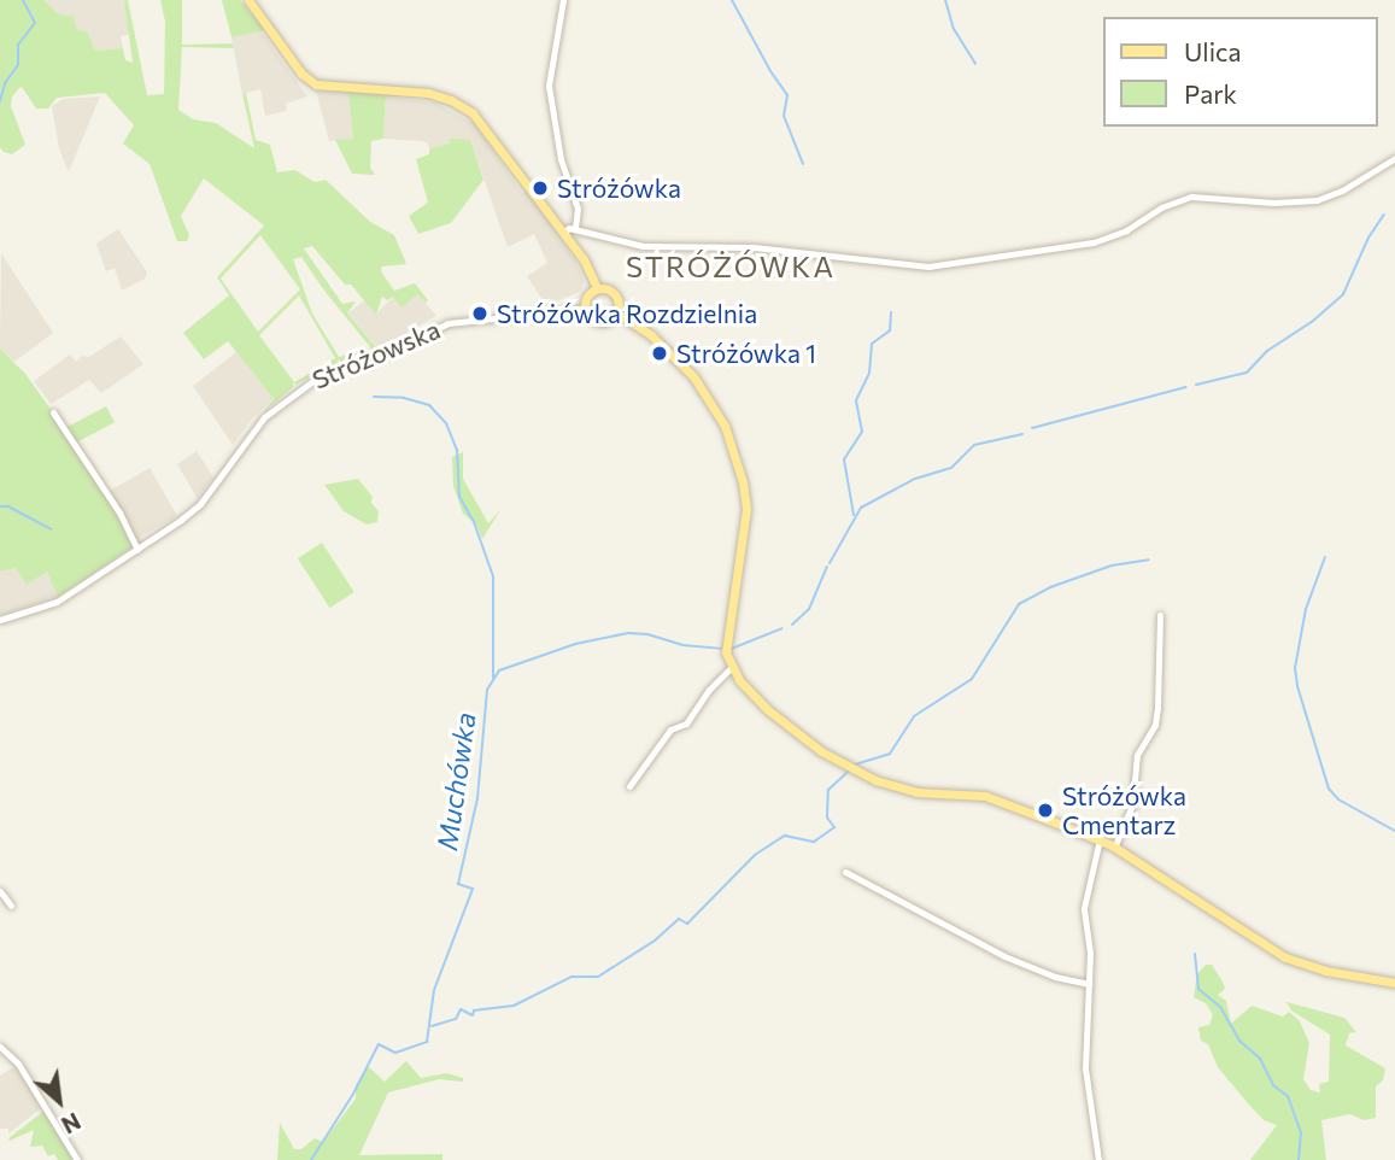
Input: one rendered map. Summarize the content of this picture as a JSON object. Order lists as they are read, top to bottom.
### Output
{
  "streets": {
    "street": ["Stróżowska"]
  },
  "districts": ["STRÓŻÓWKA"],
  "water": ["Muchówka"],
  "places": [
    "Stróżówka",
    "Stróżówka Rozdzielnia",
    "Stróżówka 1",
    "Stróżówka Cmentarz"
  ],
  "legend": ["Ulica", "Park"],
  "north": "bottom right"
}
